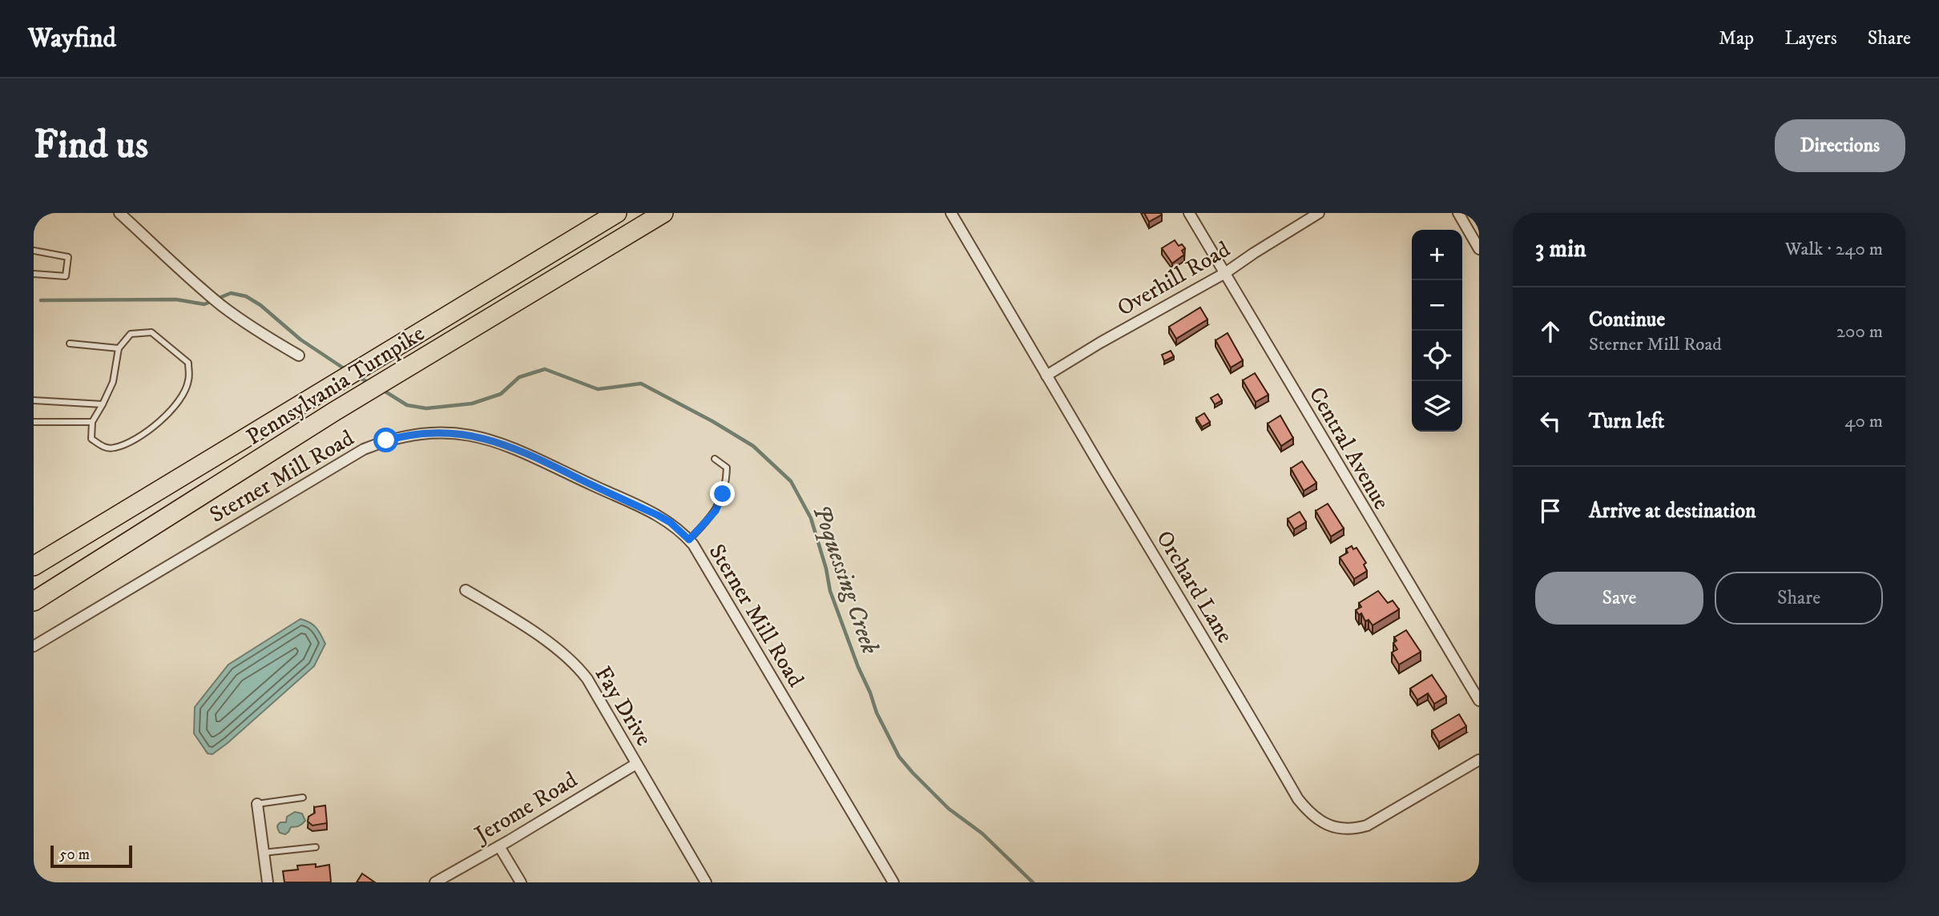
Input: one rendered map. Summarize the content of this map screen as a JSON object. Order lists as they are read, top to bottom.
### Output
{
  "streets": {
    "highway": ["Pennsylvania Turnpike"],
    "street": [
      "Overhill Road",
      "Central Avenue",
      "Sterner Mill Road",
      "Orchard Lane",
      "Fay Drive",
      "Jerome Road"
    ]
  },
  "crossings": [
    ["Overhill Road", "Central Avenue"],
    ["Overhill Road", "Orchard Lane"],
    ["Fay Drive", "Jerome Road"]
  ],
  "water": ["Poquessing Creek"],
  "scale_bar": "50 m",
  "page": {
    "header": "Wayfind",
    "nav": ["Map", "Layers", "Share"],
    "buttons": [
      "Directions",
      ["Save", "Share"]
    ],
    "title": "Find us",
    "heading": ["3 min", "Walk · 240 m"],
    "map_buttons": ["+", "−"],
    "list": [
      ["Continue", "Sterner Mill Road", "200 m"],
      ["Turn left", "40 m"],
      "Arrive at destination"
    ],
    "scale": "50 m"
  }
}
